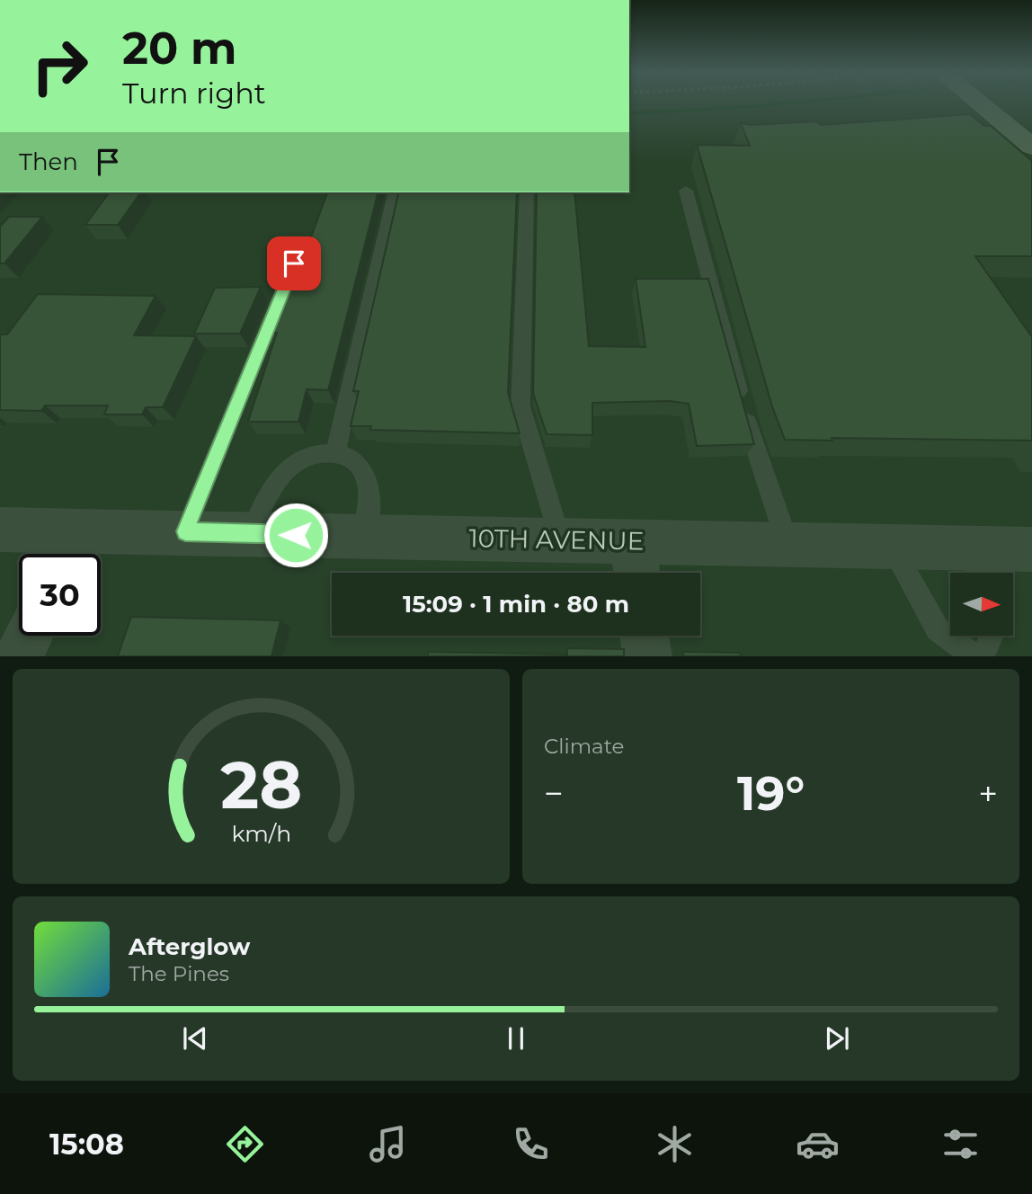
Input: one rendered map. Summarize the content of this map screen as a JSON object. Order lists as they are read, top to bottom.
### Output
{
  "streets": {
    "street": ["10TH AVENUE"]
  },
  "north": "right",
  "page": {
    "turn": ["20 m", "Turn right"],
    "then": "Then",
    "limit": "30",
    "trip": "15:09 · 1 min · 80 m",
    "tile": "Climate",
    "heat": ["−", "19°", "+"],
    "song": ["Afterglow", "The Pines"],
    "tabs": "15:08",
    "gauge": ["28", "km/h"]
  }
}
